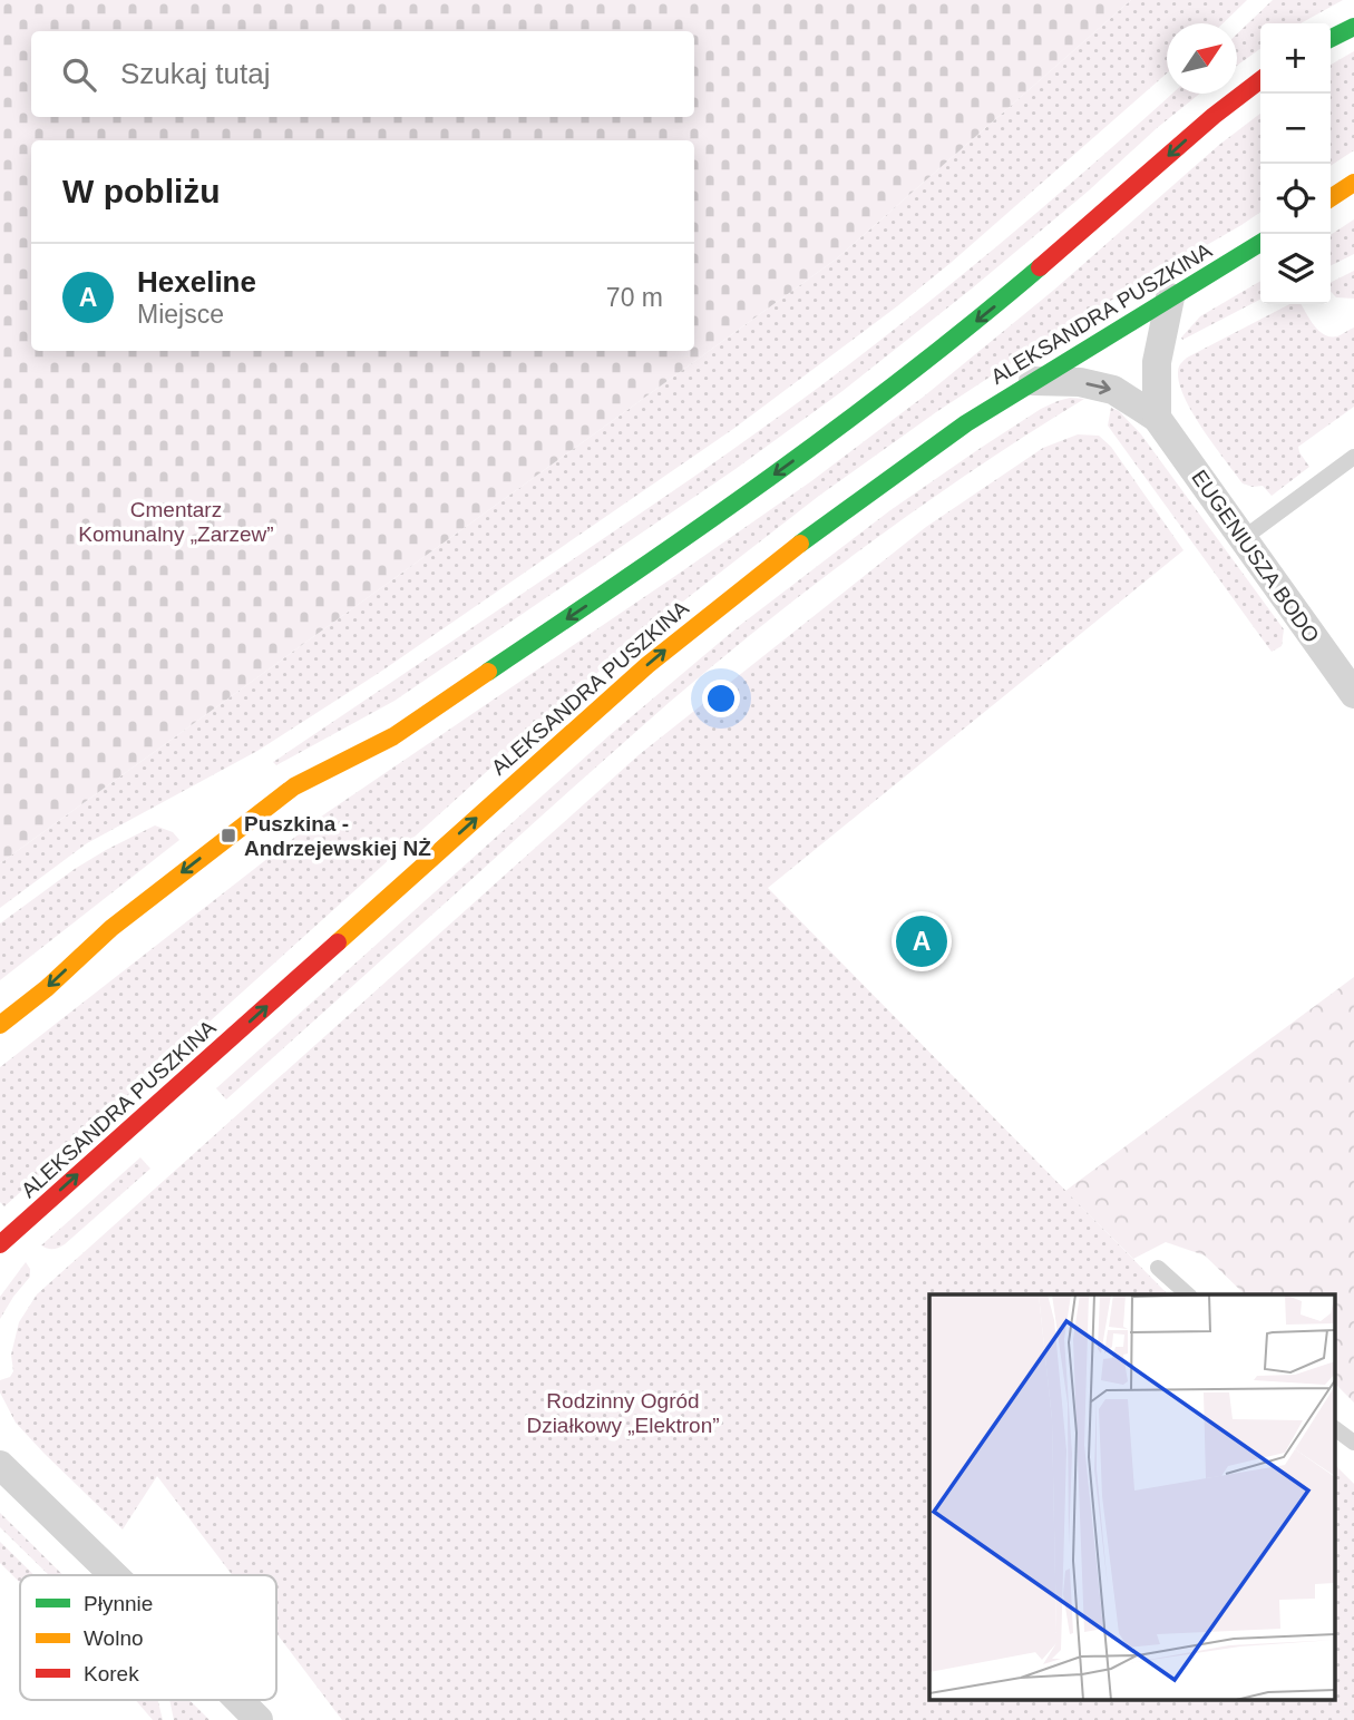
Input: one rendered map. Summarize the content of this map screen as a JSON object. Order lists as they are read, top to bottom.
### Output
{
  "streets": {
    "main road": ["ALEKSANDRA PUSZKINA"],
    "street": ["EUGENIUSZA BODO"]
  },
  "crossings": [
    ["ALEKSANDRA PUSZKINA", "EUGENIUSZA BODO"]
  ],
  "parks": ["Cmentarz Komunalny „Zarzew”", "Rodzinny Ogród Działkowy „Elektron”"],
  "places": {
    "transit": ["Puszkina - Andrzejewskiej NŻ"]
  },
  "legend": ["Płynnie", "Wolno", "Korek"],
  "north": "top right",
  "page": {
    "map_buttons": ["+", "−"],
    "search": "Szukaj tutaj",
    "heading": "W pobliżu",
    "list": [
      {
        "mark": "A",
        "name": "Hexeline",
        "note": "Miejsce",
        "value": "70 m"
      }
    ],
    "pins": "A"
  }
}
